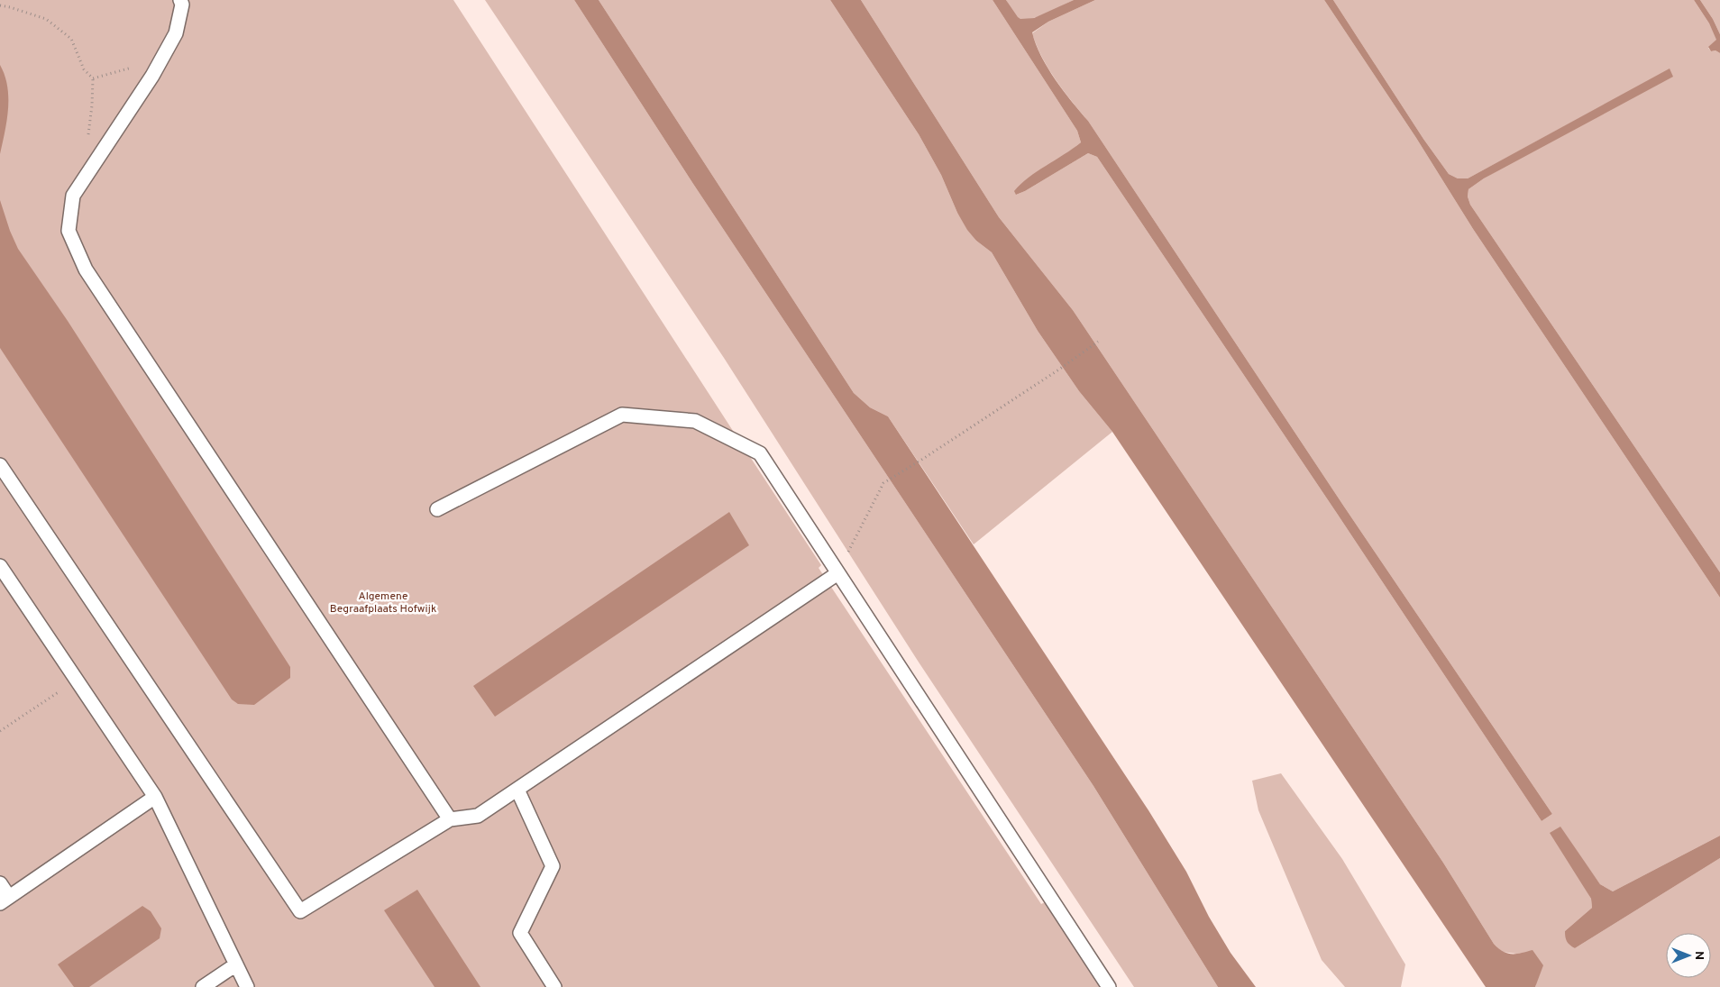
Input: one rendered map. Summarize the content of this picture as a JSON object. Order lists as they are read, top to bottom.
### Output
{
  "parks": ["Algemene Begraafplaats Hofwijk"],
  "north": "right"
}
